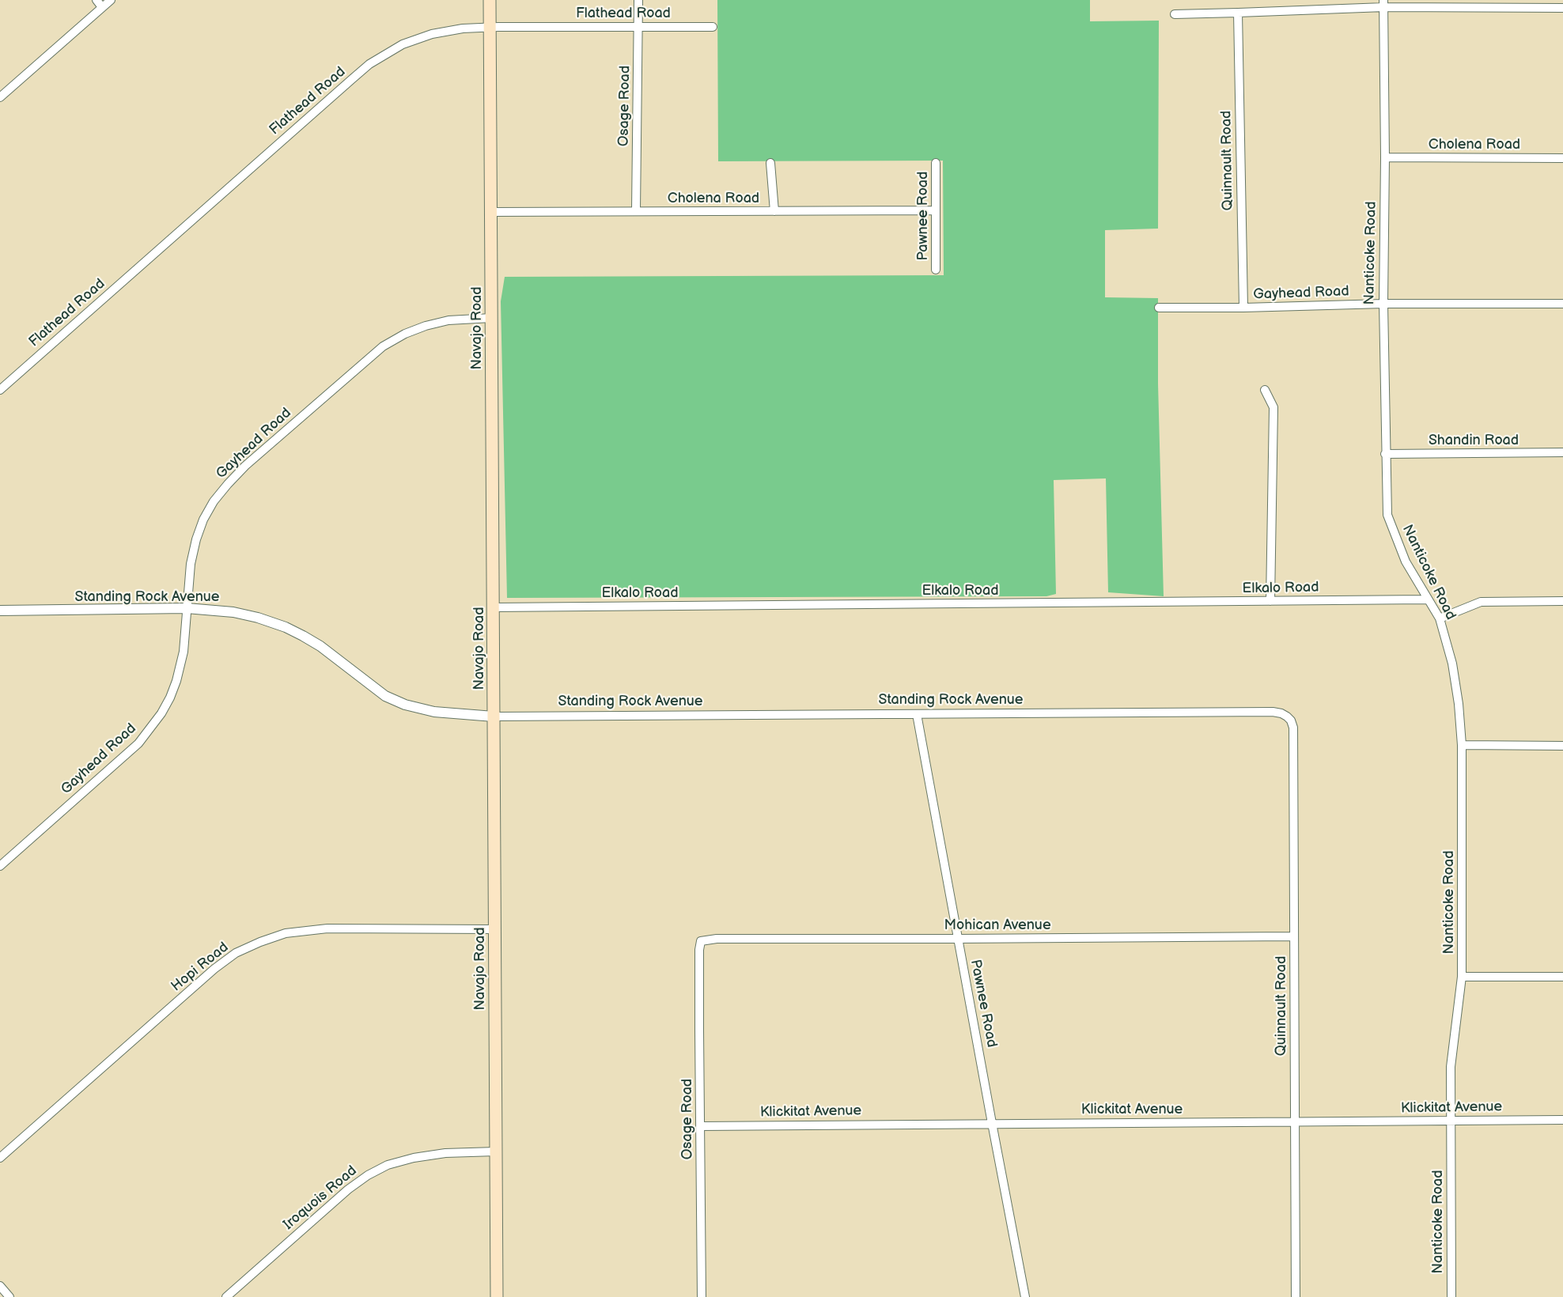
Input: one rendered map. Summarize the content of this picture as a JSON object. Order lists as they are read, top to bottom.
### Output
{
  "streets": {
    "main road": ["Navajo Road"],
    "street": [
      "Flathead Road",
      "Osage Road",
      "Cholena Road",
      "Quinnault Road",
      "Pawnee Road",
      "Nanticoke Road",
      "Gayhead Road",
      "Shandin Road",
      "Elkalo Road",
      "Standing Rock Avenue",
      "Mohican Avenue",
      "Hopi Road",
      "Klickitat Avenue",
      "Iroquois Road"
    ]
  },
  "crossings": [
    ["Flathead Road", "Osage Road"],
    ["Flathead Road", "Navajo Road"],
    ["Osage Road", "Cholena Road"],
    ["Osage Road", "Mohican Avenue"],
    ["Osage Road", "Klickitat Avenue"],
    ["Cholena Road", "Pawnee Road"],
    ["Cholena Road", "Nanticoke Road"],
    ["Cholena Road", "Navajo Road"],
    ["Quinnault Road", "Gayhead Road"],
    ["Quinnault Road", "Standing Rock Avenue"],
    ["Quinnault Road", "Mohican Avenue"],
    ["Quinnault Road", "Klickitat Avenue"],
    ["Pawnee Road", "Standing Rock Avenue"],
    ["Pawnee Road", "Mohican Avenue"],
    ["Pawnee Road", "Klickitat Avenue"],
    ["Nanticoke Road", "Gayhead Road"],
    ["Nanticoke Road", "Shandin Road"],
    ["Nanticoke Road", "Elkalo Road"],
    ["Nanticoke Road", "Klickitat Avenue"],
    ["Gayhead Road", "Navajo Road"],
    ["Gayhead Road", "Standing Rock Avenue"],
    ["Navajo Road", "Elkalo Road"],
    ["Navajo Road", "Standing Rock Avenue"],
    ["Navajo Road", "Hopi Road"],
    ["Navajo Road", "Iroquois Road"]
  ]
}
